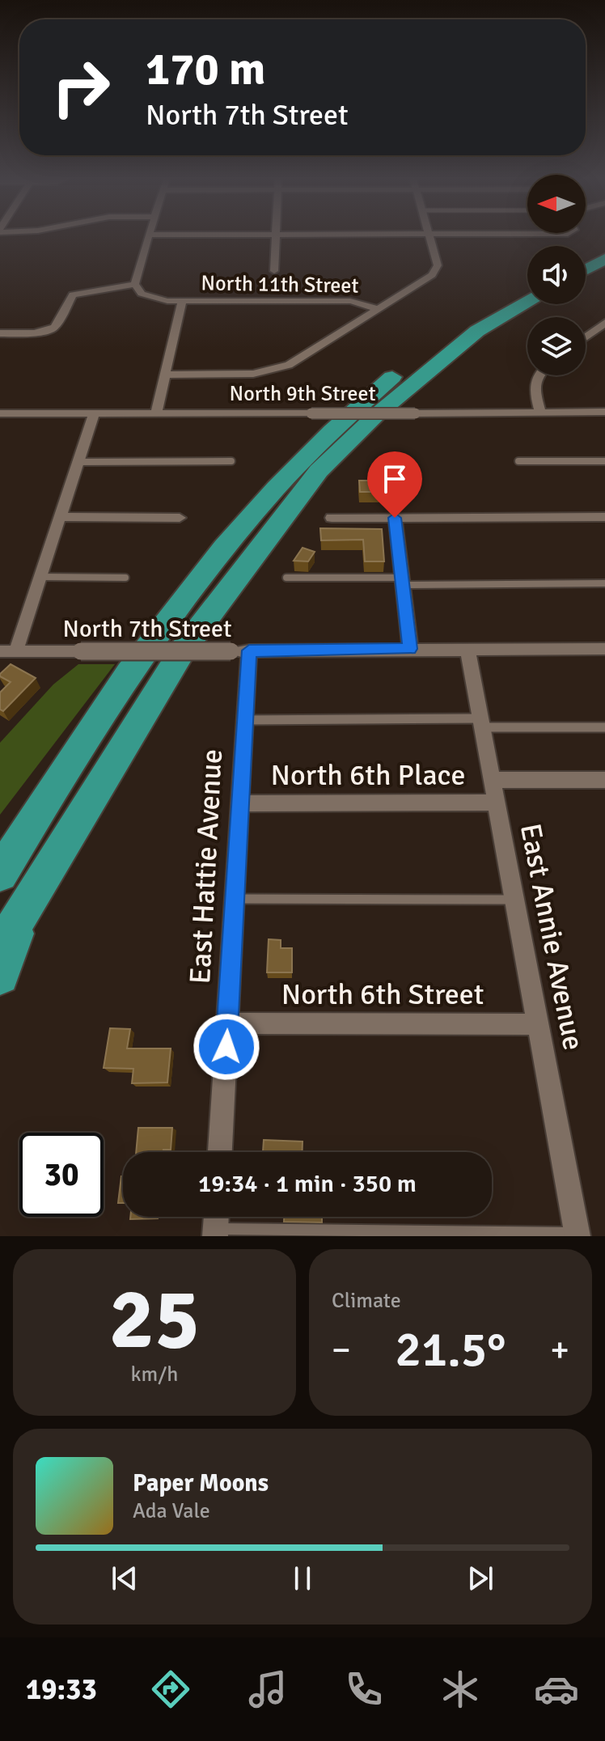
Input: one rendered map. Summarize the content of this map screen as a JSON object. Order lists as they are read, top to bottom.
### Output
{
  "streets": {
    "street": [
      "North 11th Street",
      "North 9th Street",
      "North 7th Street",
      "North 6th Place",
      "East Hattie Avenue",
      "East Annie Avenue",
      "North 6th Street"
    ]
  },
  "crossings": [
    ["North 7th Street", "East Hattie Avenue"],
    ["North 7th Street", "East Annie Avenue"],
    ["North 6th Place", "East Hattie Avenue"],
    ["North 6th Place", "East Annie Avenue"],
    ["East Hattie Avenue", "North 6th Street"],
    ["East Annie Avenue", "North 6th Street"]
  ],
  "north": "left",
  "page": {
    "turn": ["170 m", "North 7th Street"],
    "limit": "30",
    "trip": "19:34 · 1 min · 350 m",
    "tile": [
      ["25", "km/h"],
      "Climate"
    ],
    "heat": ["−", "21.5°", "+"],
    "song": ["Paper Moons", "Ada Vale"],
    "tabs": "19:33"
  }
}
